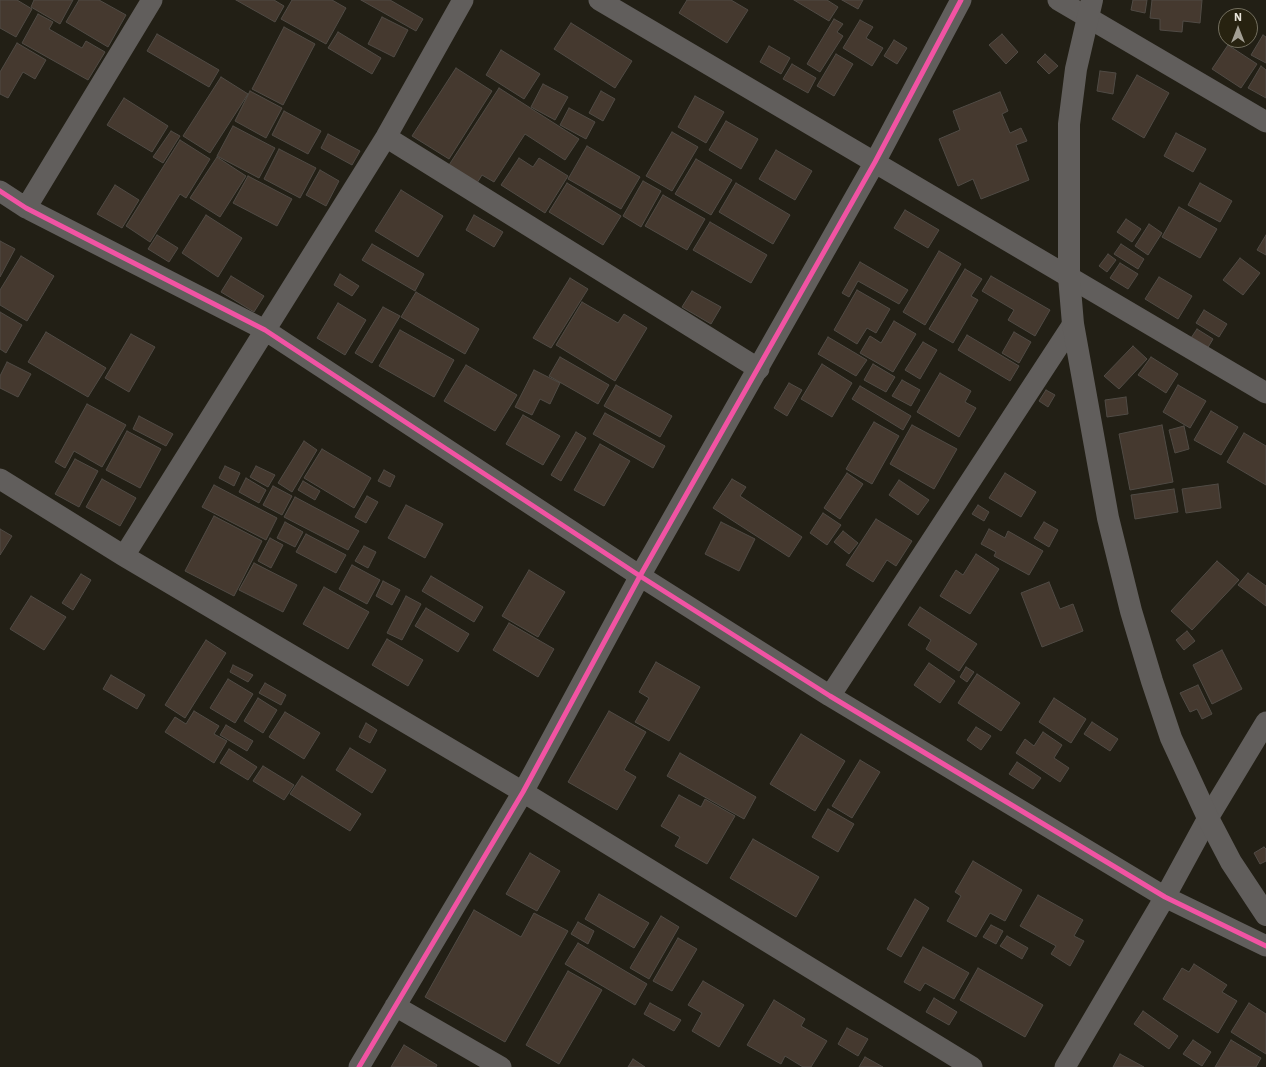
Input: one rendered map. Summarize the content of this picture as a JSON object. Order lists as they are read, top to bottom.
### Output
{
  "north": "top"
}
